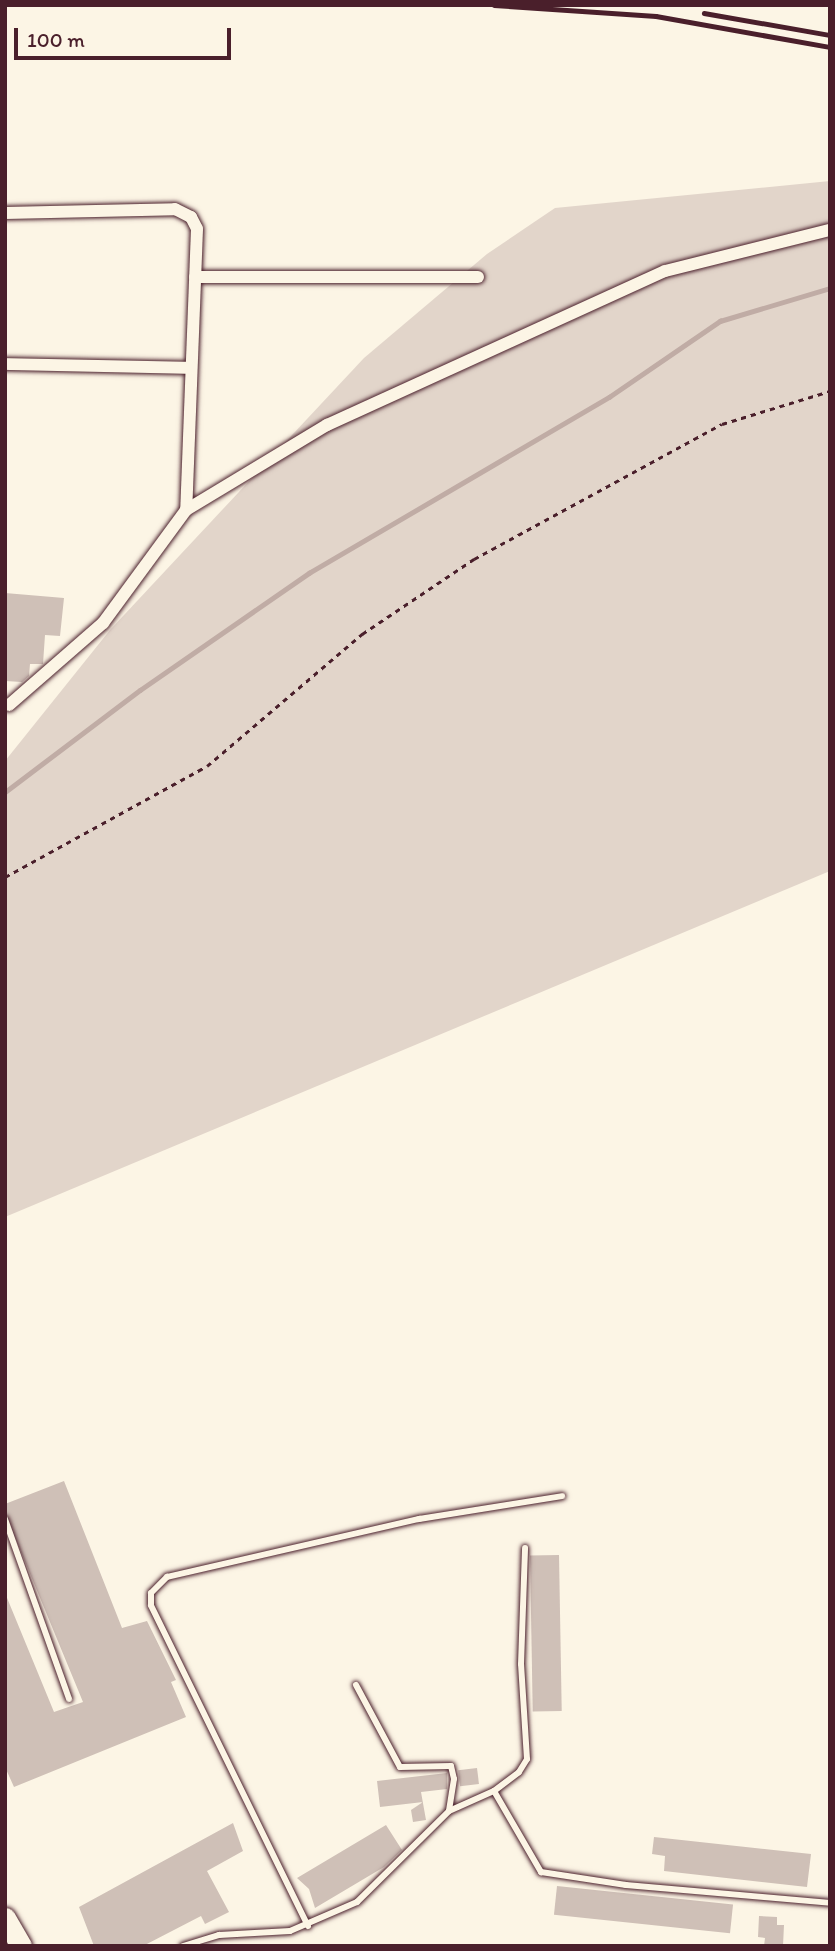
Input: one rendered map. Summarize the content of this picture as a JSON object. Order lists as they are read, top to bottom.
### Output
{
  "scale_bar": "100 m"
}
